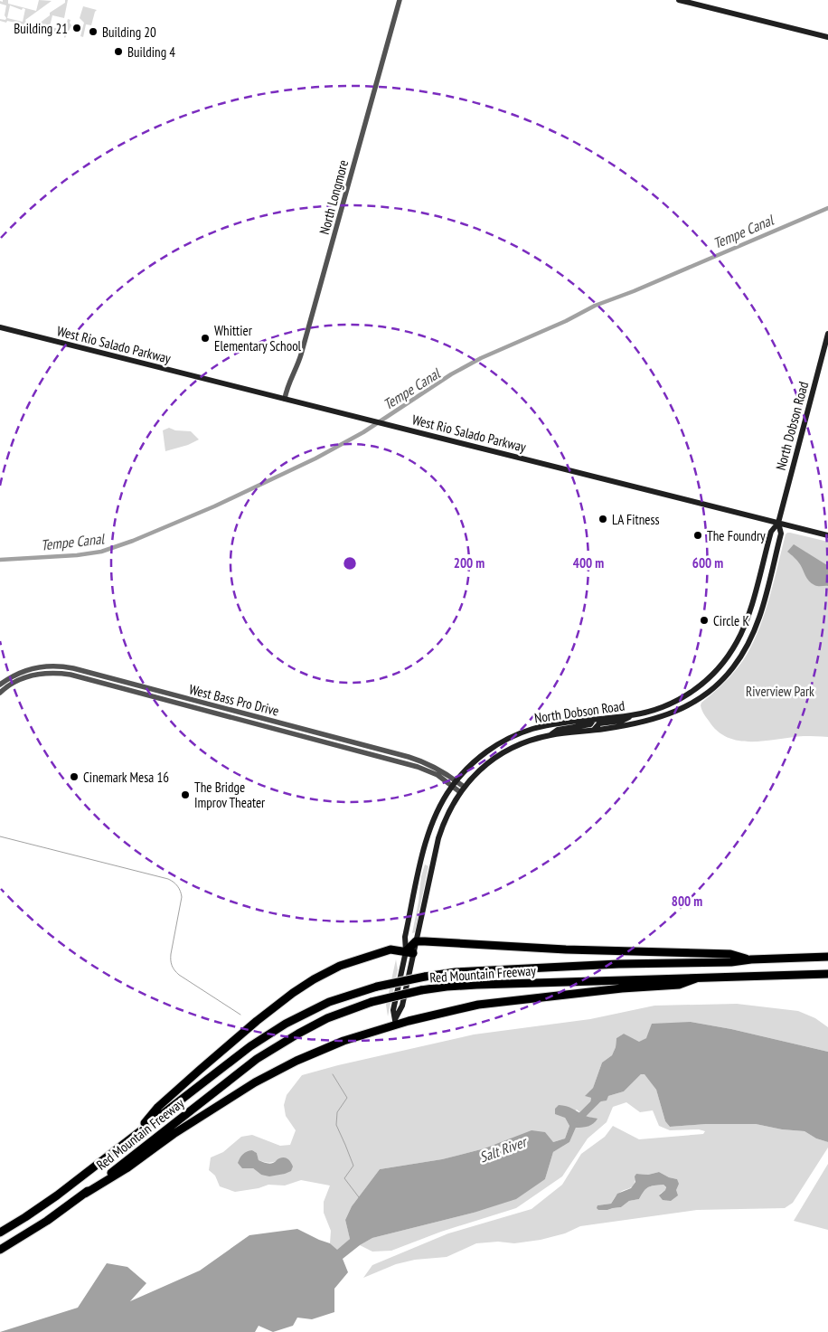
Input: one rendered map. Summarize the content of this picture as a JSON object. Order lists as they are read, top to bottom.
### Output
{
  "streets": {
    "highway": ["Red Mountain Freeway"],
    "main road": ["West Rio Salado Parkway", "North Dobson Road"],
    "street": ["North Longmore", "West Bass Pro Drive"]
  },
  "crossings": [
    ["North Longmore", "West Rio Salado Parkway"],
    ["West Rio Salado Parkway", "North Dobson Road"],
    ["North Dobson Road", "West Bass Pro Drive"]
  ],
  "water": ["Tempe Canal", "Salt River"],
  "parks": ["Riverview Park"],
  "places": [
    "Building 21",
    "Building 20",
    "Building 4",
    "Whittier Elementary School",
    "LA Fitness",
    "The Foundry",
    "Circle K",
    "Cinemark Mesa 16",
    "The Bridge Improv Theater"
  ],
  "rings": [
    "200 m",
    "400 m",
    "600 m",
    "800 m"
  ]
}
